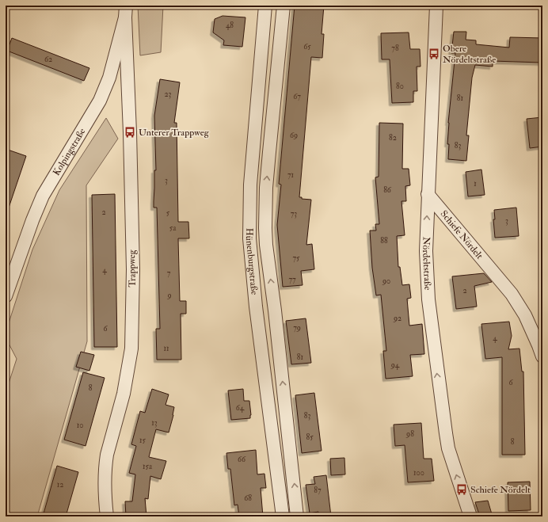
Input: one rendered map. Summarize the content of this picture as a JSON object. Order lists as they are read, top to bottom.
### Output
{
  "streets": {
    "street": [
      "Kolpingstraße",
      "Schiefe Nördelt",
      "Hünenburgstraße",
      "Nördeltstraße",
      "Trappweg"
    ]
  },
  "crossings": [
    ["Kolpingstraße", "Trappweg"],
    ["Schiefe Nördelt", "Nördeltstraße"]
  ],
  "one_way": ["Nördeltstraße"],
  "places": {
    "bus stop": ["Obere Nördeltstraße", "Unterer Trappweg", "Schiefe Nördelt"]
  },
  "house_numbers": [
    "48",
    "65",
    "78",
    "62",
    "80",
    "23",
    "67",
    "81",
    "69",
    "82",
    "83",
    "71",
    "3",
    "1",
    "86",
    "2",
    "5",
    "73",
    "3",
    "5a",
    "88",
    "75",
    "4",
    "7",
    "77",
    "90",
    "2",
    "9",
    "92",
    "79",
    "6",
    "4",
    "11",
    "81",
    "94",
    "6",
    "8",
    "64",
    "83",
    "13",
    "10",
    "98",
    "85",
    "15",
    "8",
    "66",
    "15a",
    "100",
    "12",
    "87",
    "68"
  ]
}
